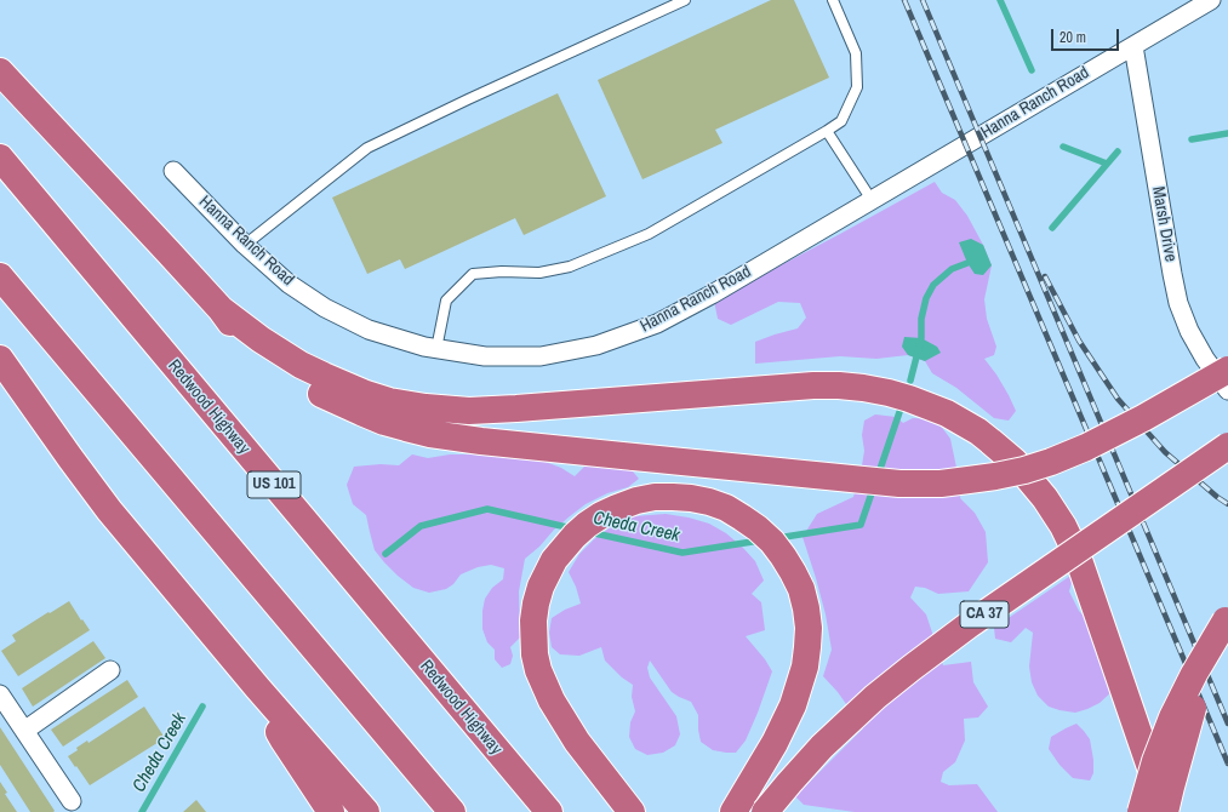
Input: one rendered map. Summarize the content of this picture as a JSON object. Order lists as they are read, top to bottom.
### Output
{
  "streets": {
    "highway": ["Redwood Highway", "US 101", "CA 37"],
    "street": ["Hanna Ranch Road", "Marsh Drive"]
  },
  "crossings": [
    ["Hanna Ranch Road", "Marsh Drive"]
  ],
  "water": ["Cheda Creek"],
  "scale_bar": "20 m"
}
